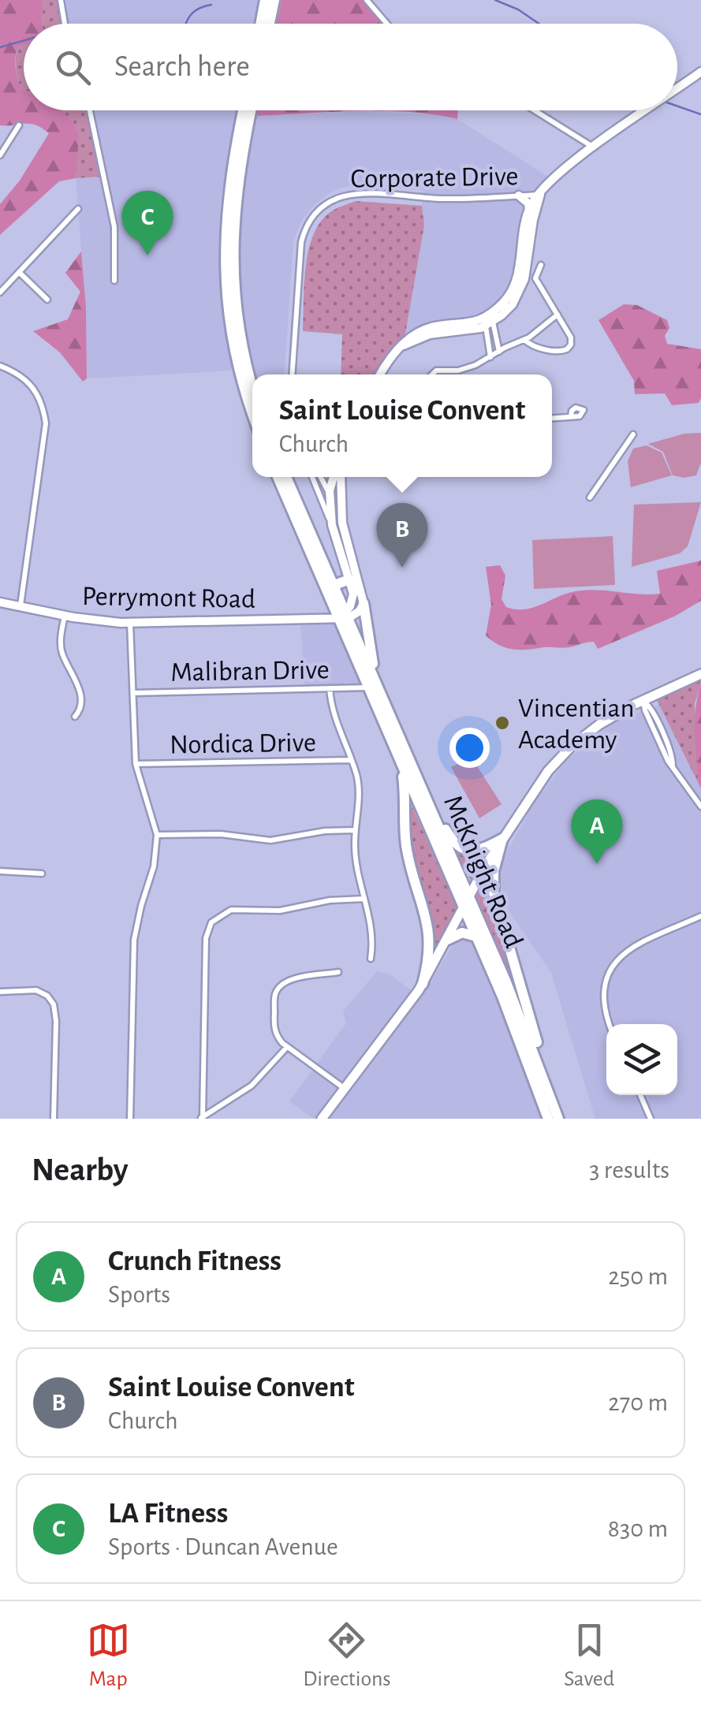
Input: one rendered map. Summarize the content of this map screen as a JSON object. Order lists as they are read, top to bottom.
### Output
{
  "streets": {
    "highway": ["McKnight Road"],
    "street": [
      "Corporate Drive",
      "Perrymont Road",
      "Malibran Drive",
      "Nordica Drive"
    ]
  },
  "crossings": [
    ["Perrymont Road", "McKnight Road"],
    ["Malibran Drive", "McKnight Road"]
  ],
  "places": ["Vincentian Academy"],
  "page": {
    "search": "Search here",
    "pins": ["C", "B", "A"],
    "popup": ["Saint Louise Convent", "Church"],
    "heading": ["Nearby", "3 results"],
    "list": [
      {
        "mark": "A",
        "name": "Crunch Fitness",
        "note": "Sports",
        "value": "250 m"
      },
      {
        "mark": "B",
        "name": "Saint Louise Convent",
        "note": "Church",
        "value": "270 m"
      },
      {
        "mark": "C",
        "name": "LA Fitness",
        "note": "Sports · Duncan Avenue",
        "value": "830 m"
      }
    ],
    "nav": ["Map", "Directions", "Saved"]
  }
}
